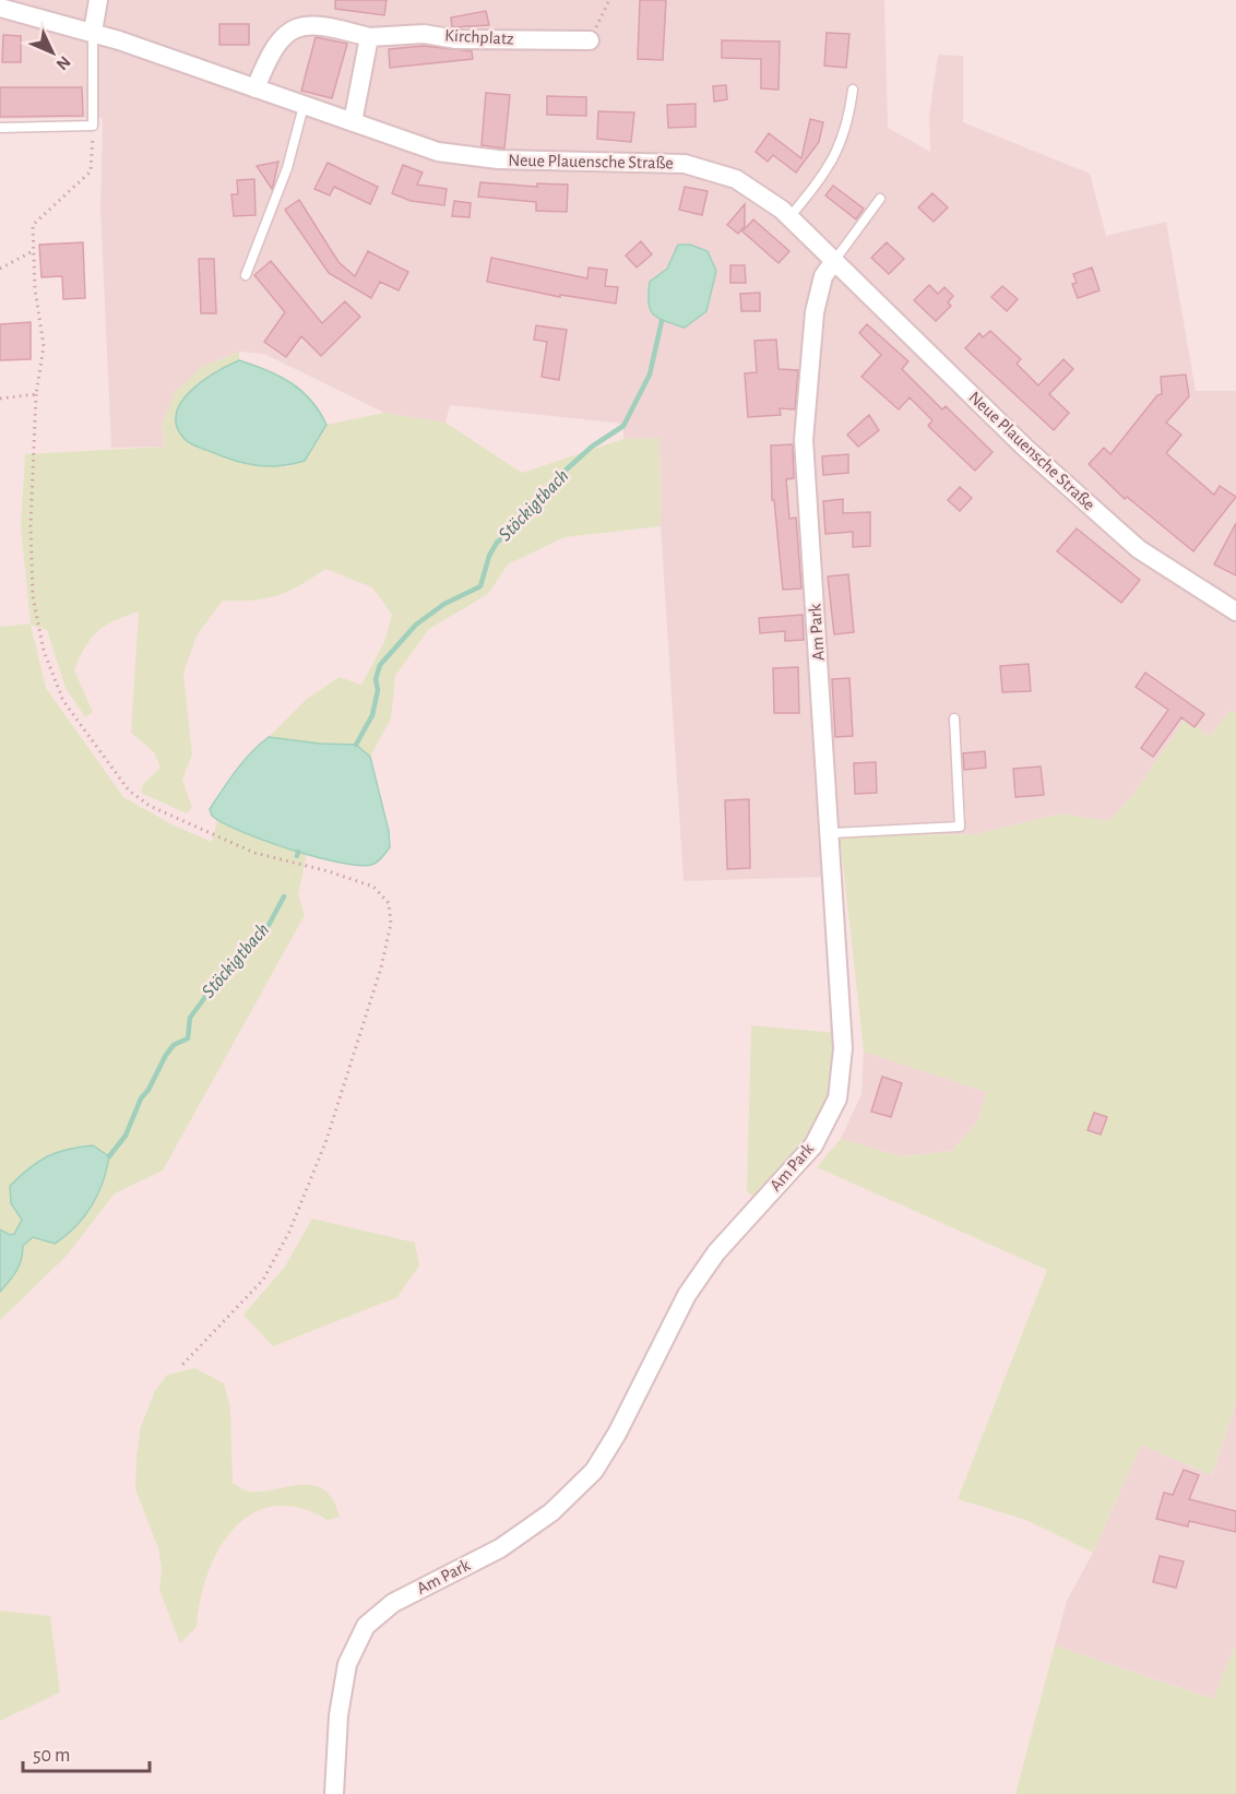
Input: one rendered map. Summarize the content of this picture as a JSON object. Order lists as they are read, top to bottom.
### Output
{
  "streets": {
    "street": ["Kirchplatz", "Neue Plauensche Straße", "Am Park"]
  },
  "crossings": [
    ["Kirchplatz", "Neue Plauensche Straße"],
    ["Neue Plauensche Straße", "Am Park"]
  ],
  "water": ["Stöckigtbach"],
  "scale_bar": "50 m",
  "north": "bottom right"
}
